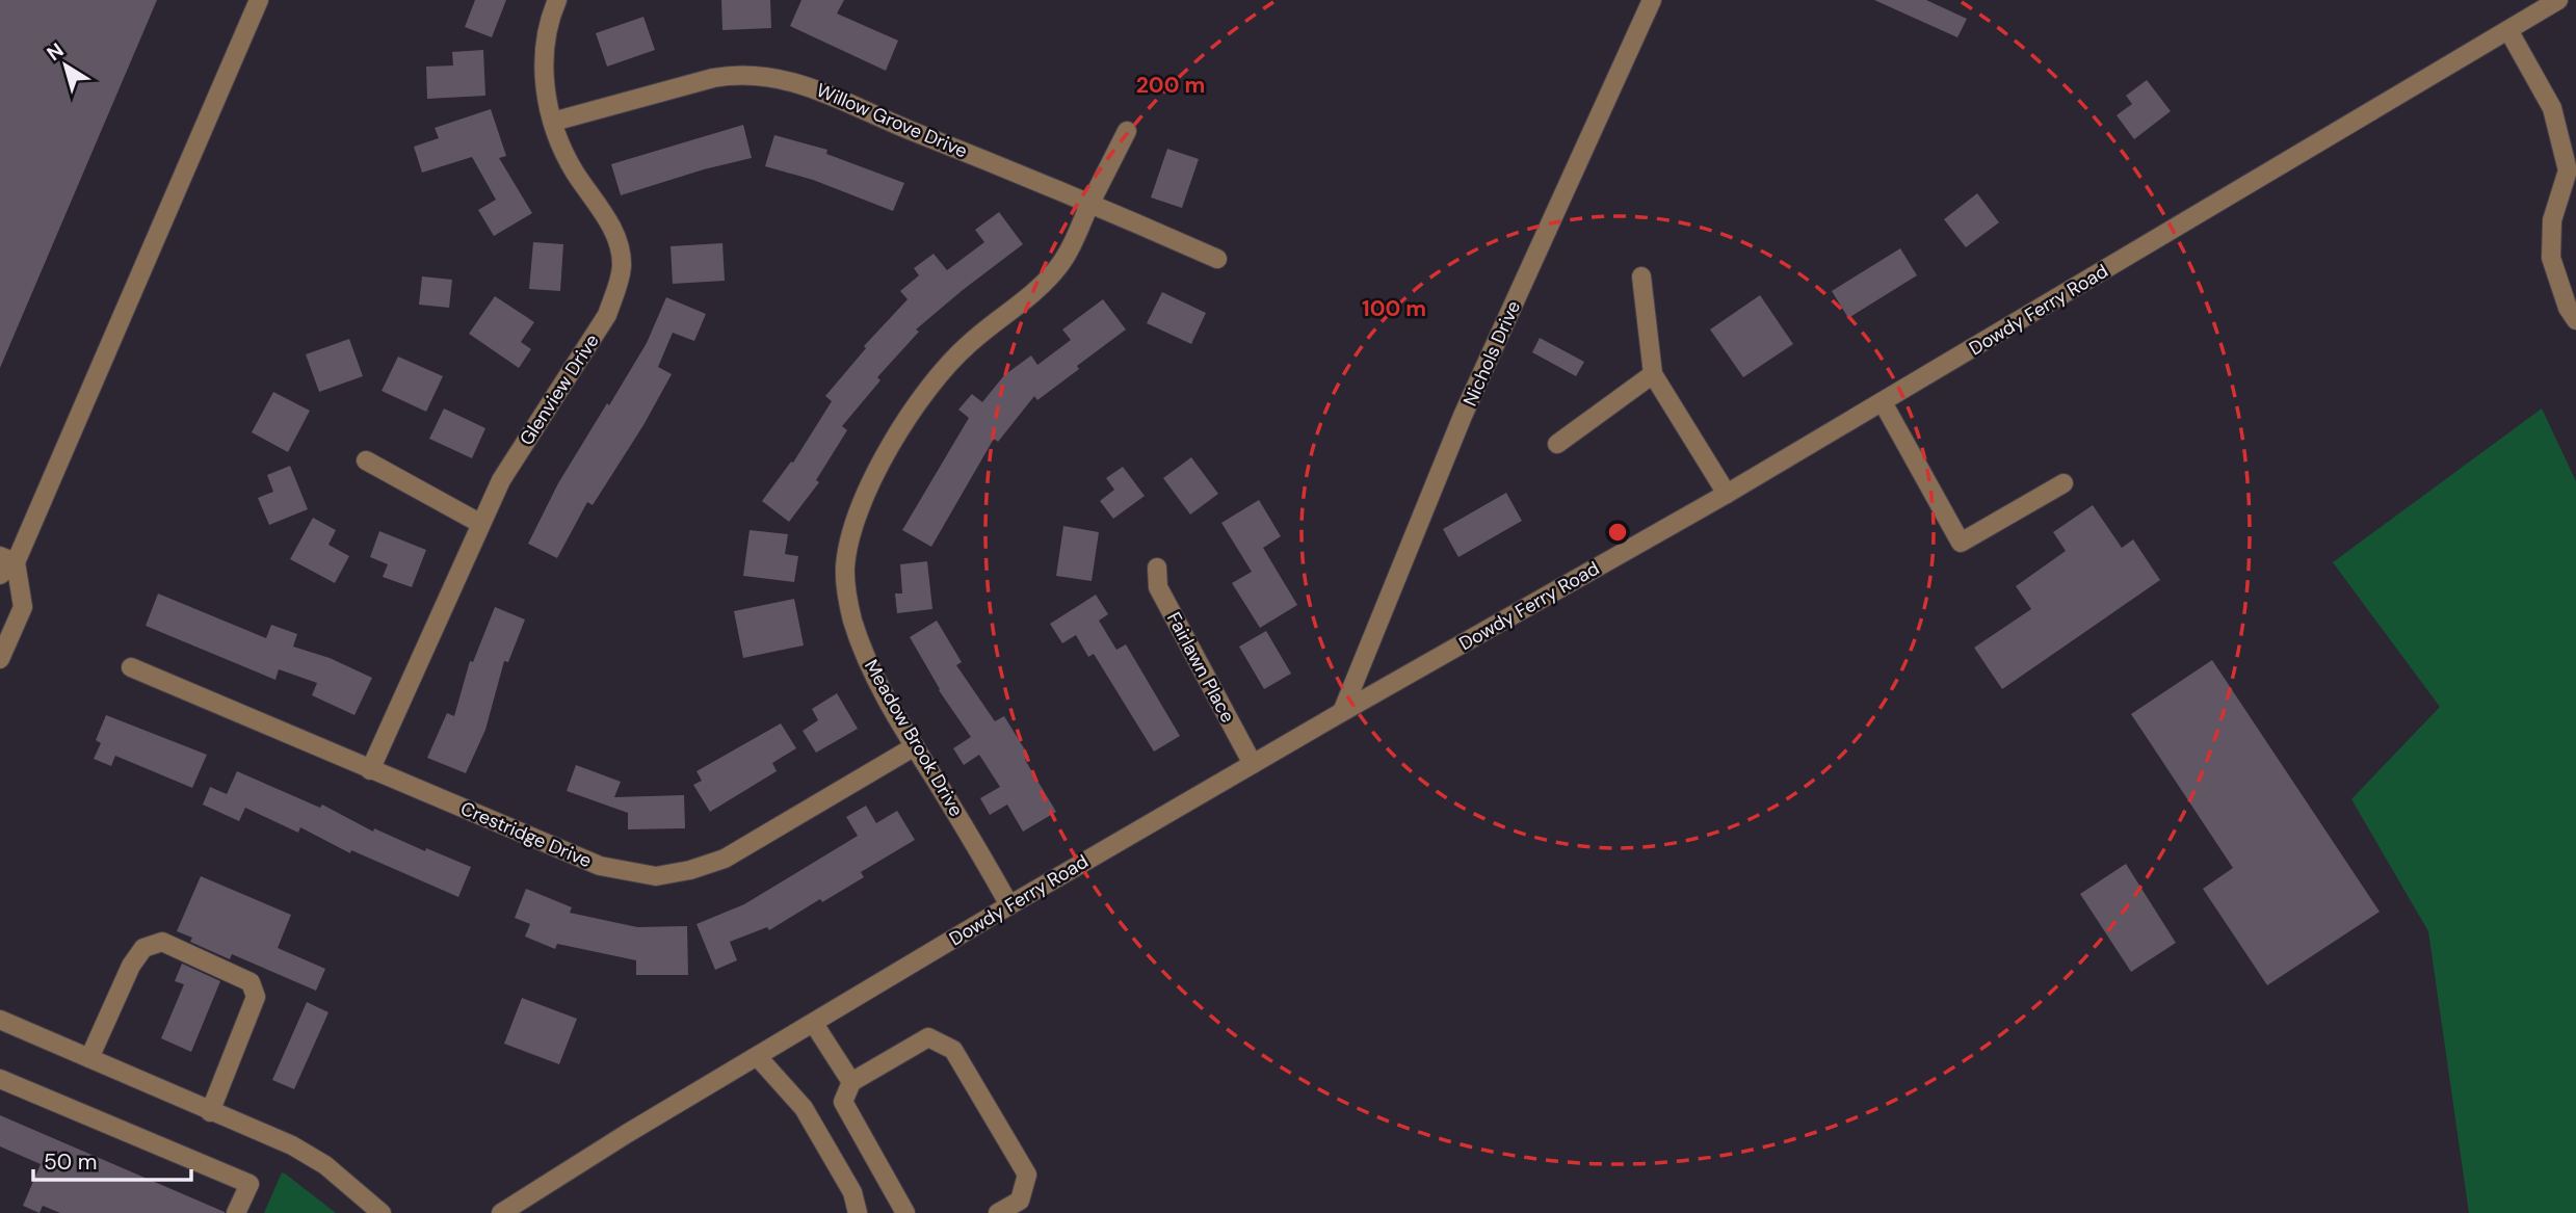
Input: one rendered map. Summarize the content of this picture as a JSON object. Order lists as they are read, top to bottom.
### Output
{
  "streets": {
    "street": [
      "Willow Grove Drive",
      "Dowdy Ferry Road",
      "Nichols Drive",
      "Glenview Drive",
      "Fairlawn Place",
      "Meadow Brook Drive",
      "Crestridge Drive"
    ]
  },
  "crossings": [
    ["Willow Grove Drive", "Glenview Drive"],
    ["Willow Grove Drive", "Meadow Brook Drive"],
    ["Dowdy Ferry Road", "Nichols Drive"],
    ["Dowdy Ferry Road", "Fairlawn Place"],
    ["Dowdy Ferry Road", "Meadow Brook Drive"],
    ["Glenview Drive", "Crestridge Drive"],
    ["Meadow Brook Drive", "Crestridge Drive"]
  ],
  "scale_bar": "50 m",
  "north": "top left",
  "rings": ["200 m", "100 m"]
}
